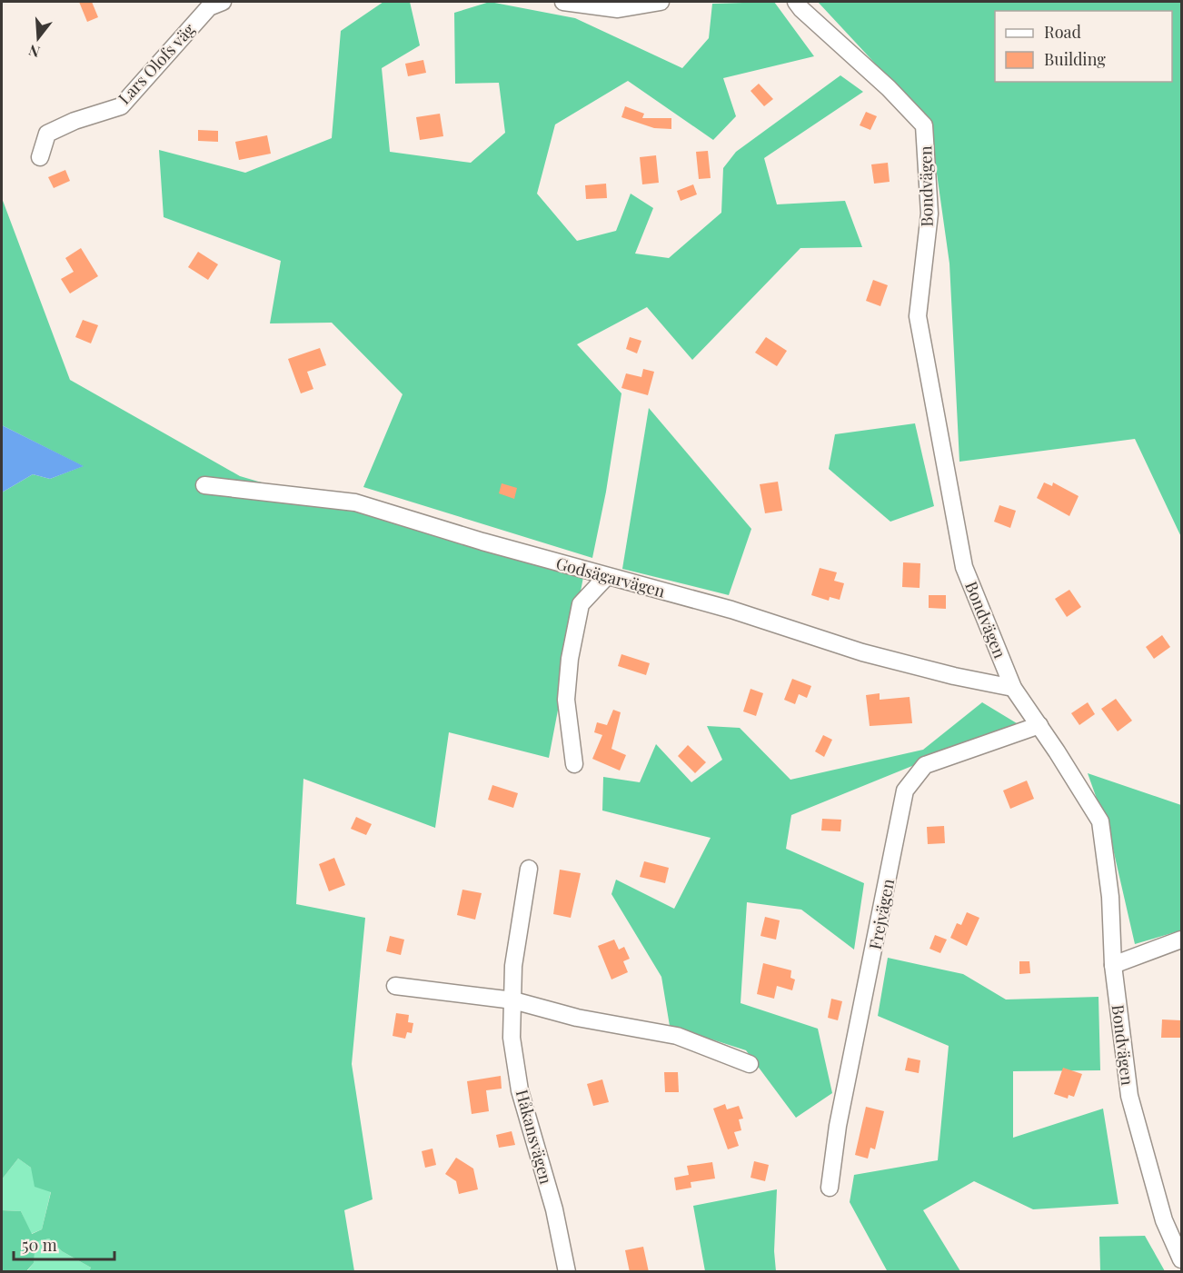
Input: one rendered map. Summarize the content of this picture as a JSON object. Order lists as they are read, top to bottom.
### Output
{
  "streets": {
    "street": [
      "Lars Olofs väg",
      "Bondvägen",
      "Godsägarvägen",
      "Frejvägen",
      "Håkansvägen"
    ]
  },
  "crossings": [
    ["Bondvägen", "Godsägarvägen"],
    ["Bondvägen", "Frejvägen"]
  ],
  "legend": ["Road", "Building"],
  "scale_bar": "50 m",
  "north": "bottom"
}
